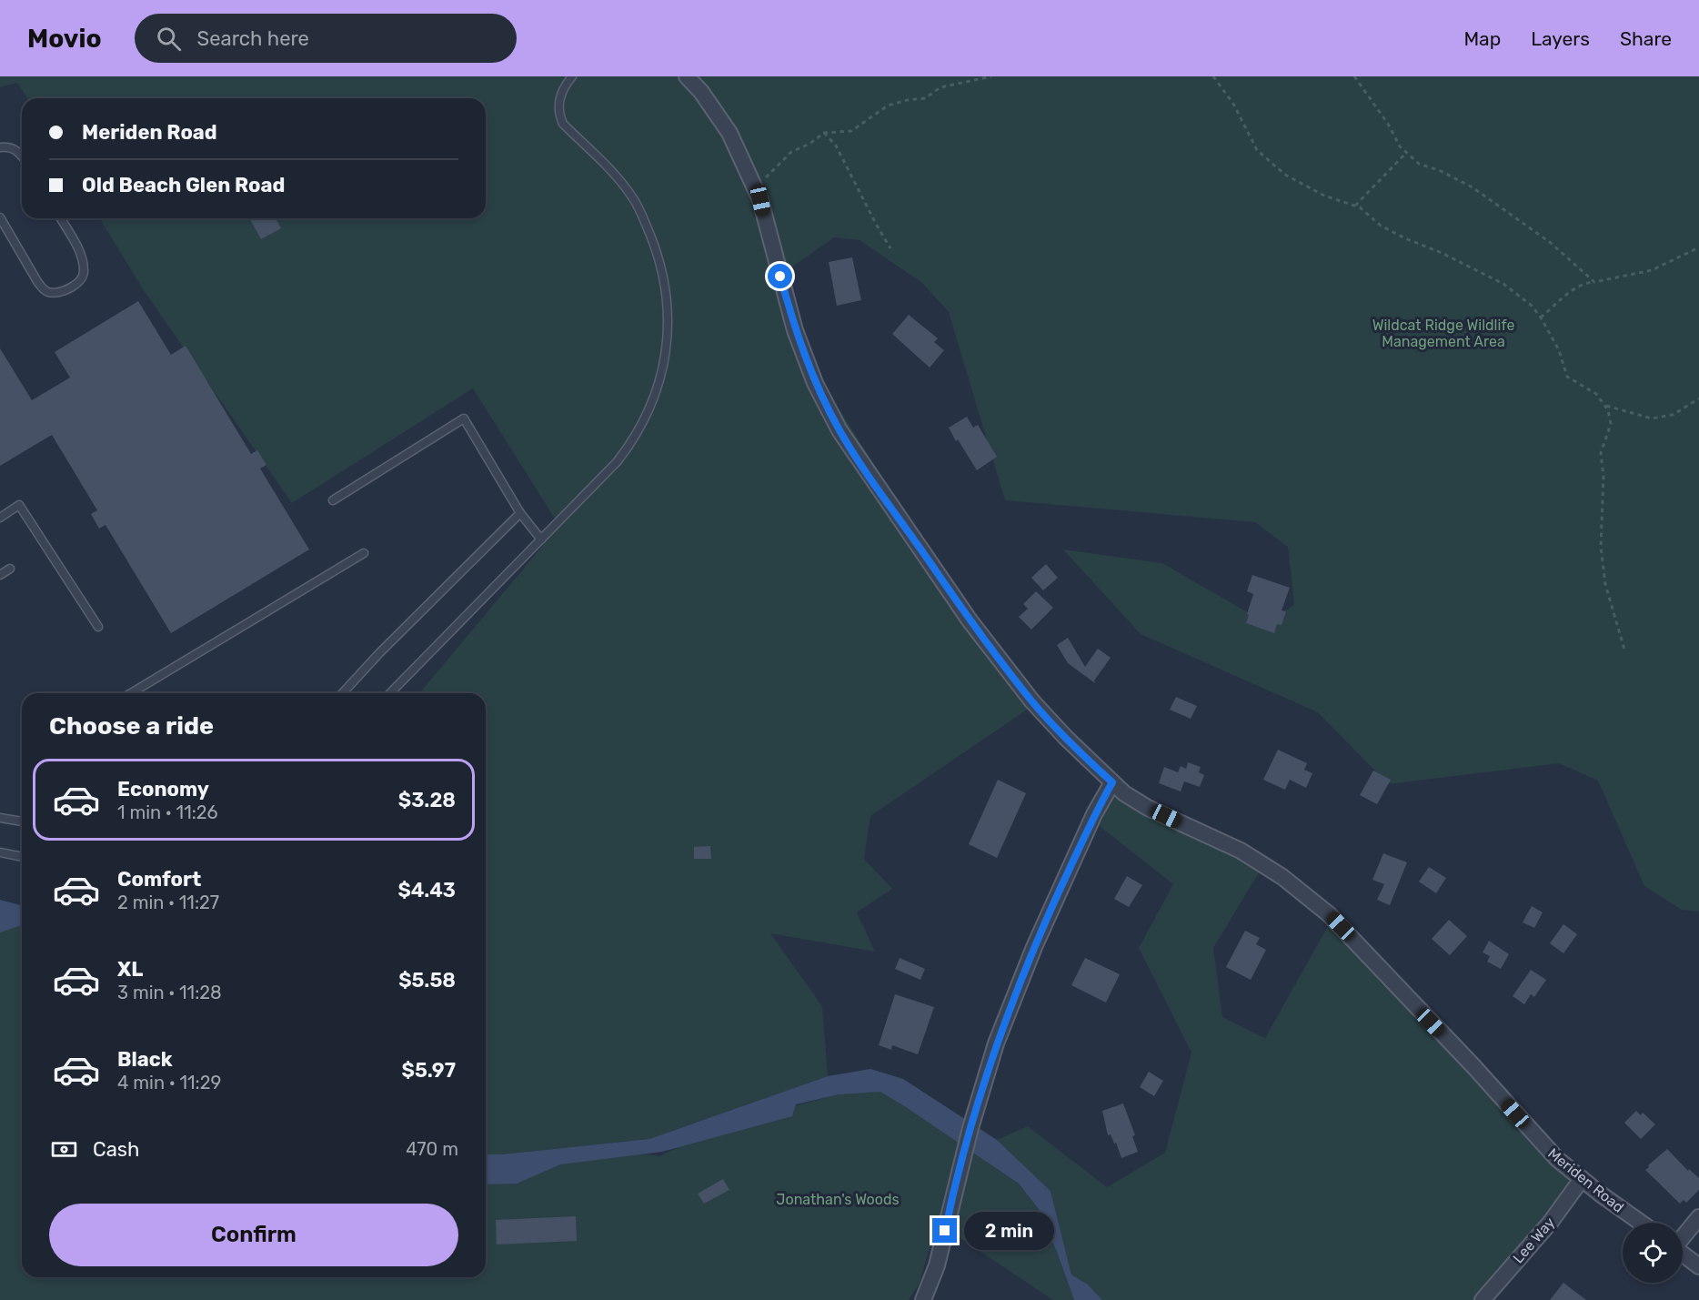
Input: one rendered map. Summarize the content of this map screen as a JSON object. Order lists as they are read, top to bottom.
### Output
{
  "streets": {
    "street": ["Meriden Road", "Lee Way"]
  },
  "crossings": [
    ["Meriden Road", "Lee Way"]
  ],
  "parks": ["Wildcat Ridge Wildlife Management Area", "Jonathan's Woods"],
  "page": {
    "header": "Movio",
    "search": "Search here",
    "nav": ["Map", "Layers", "Share"],
    "banner": ["Meriden Road", "Old Beach Glen Road"],
    "heading": "Choose a ride",
    "list": [
      {
        "name": "Economy",
        "note": "1 min · 11:26",
        "value": "$3.28"
      },
      {
        "name": "Comfort",
        "note": "2 min · 11:27",
        "value": "$4.43"
      },
      {
        "name": "XL",
        "note": "3 min · 11:28",
        "value": "$5.58"
      },
      {
        "name": "Black",
        "note": "4 min · 11:29",
        "value": "$5.97"
      }
    ],
    "pay": ["Cash", "470 m"],
    "buttons": "Confirm",
    "bubble": "2 min"
  }
}
